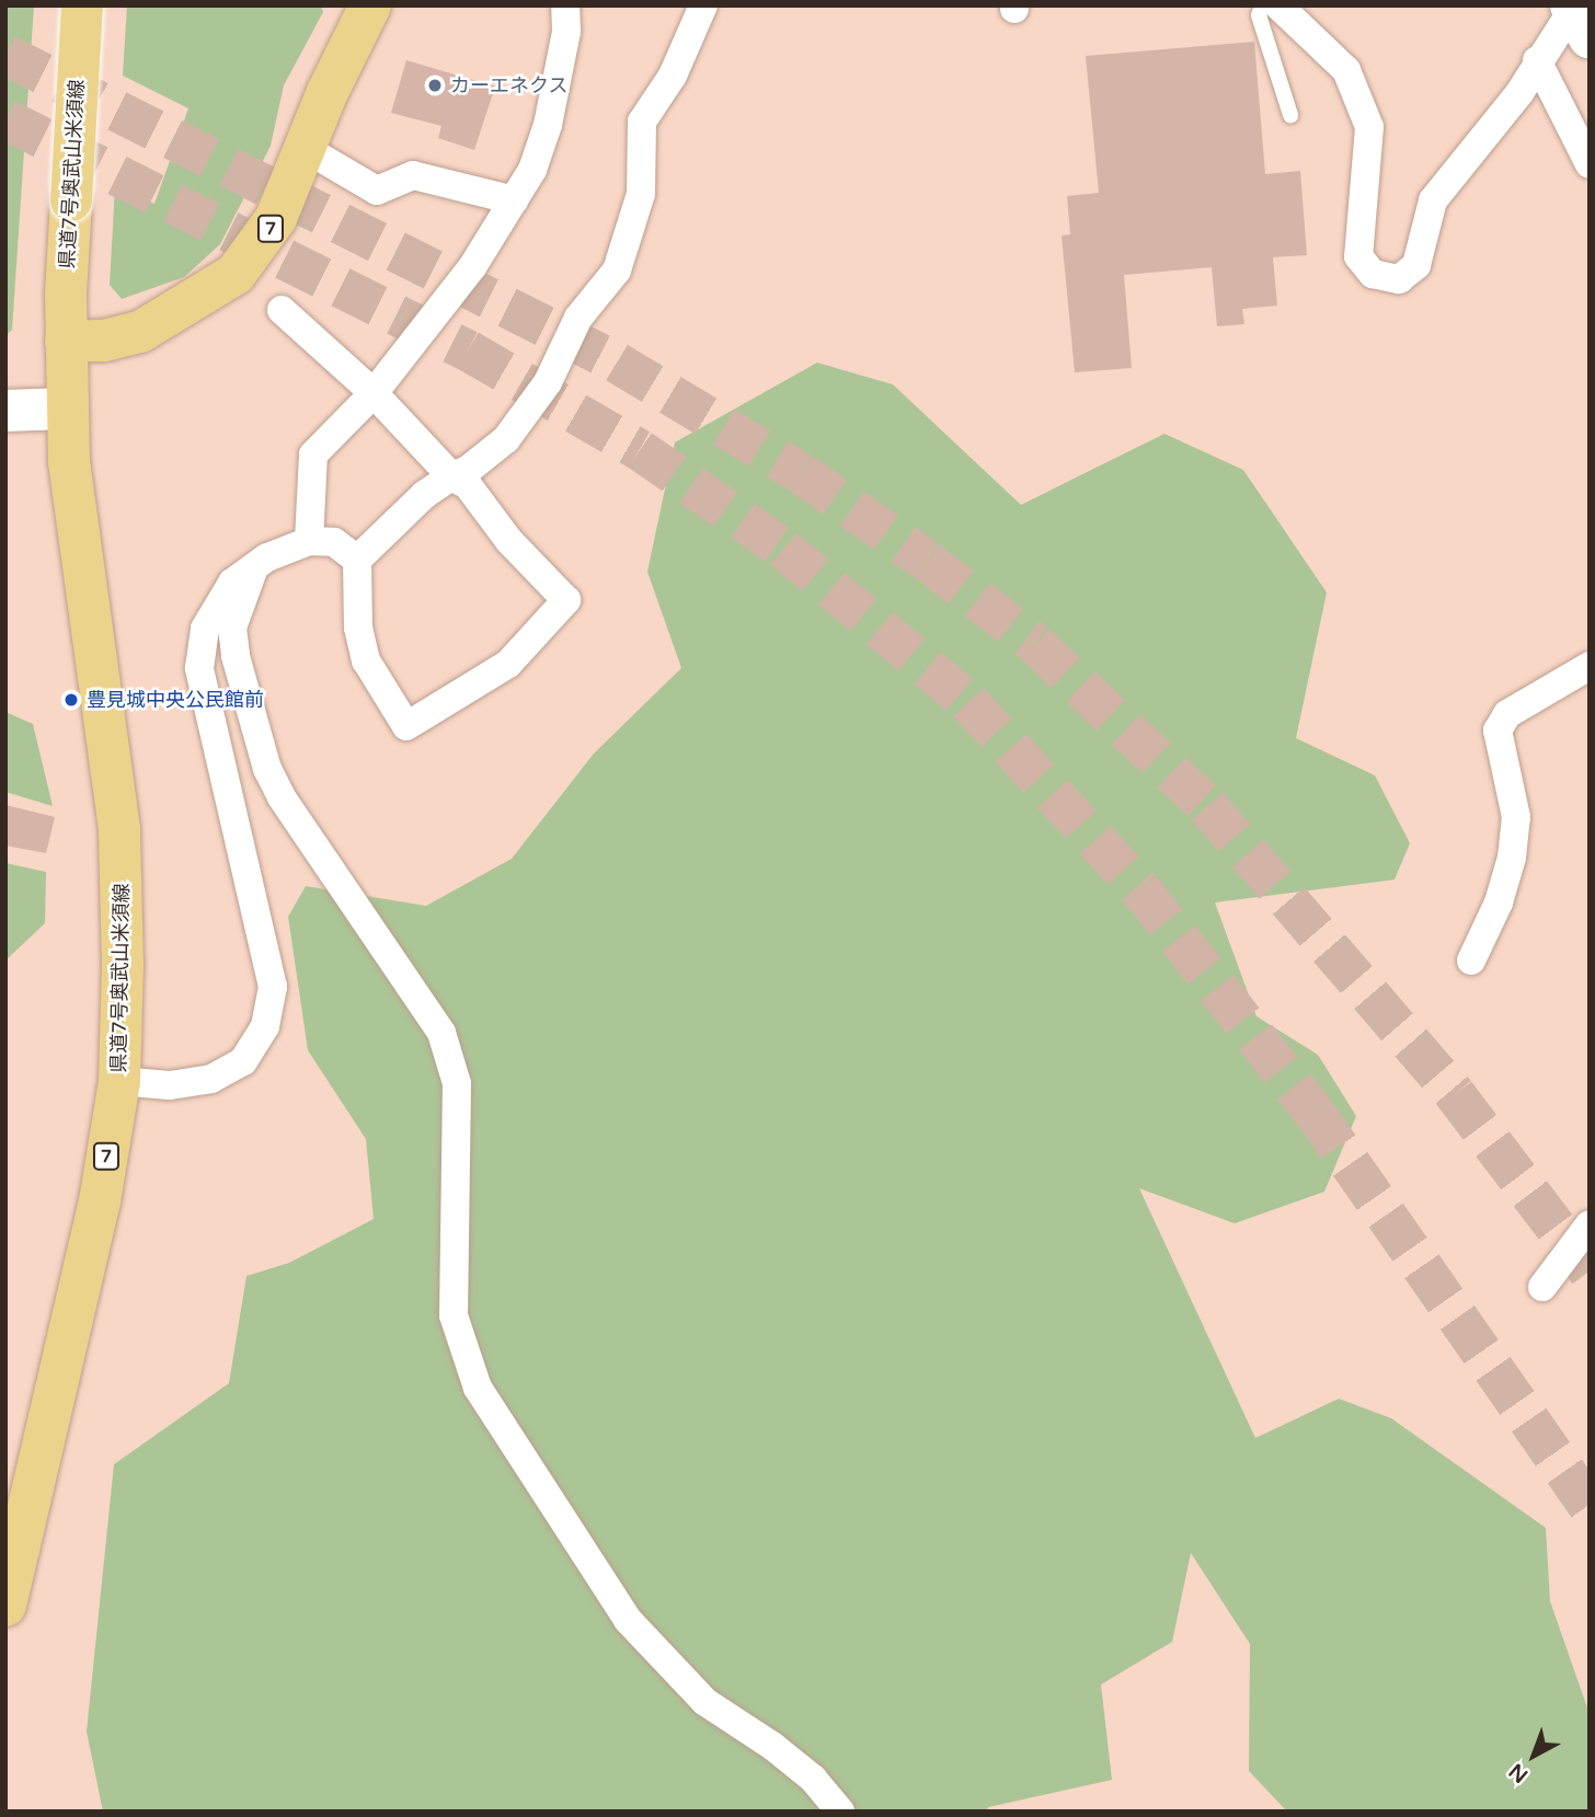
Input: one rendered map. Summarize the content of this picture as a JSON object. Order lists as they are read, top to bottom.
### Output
{
  "streets": {
    "main road": ["県道7号奥武山米須線", "7"]
  },
  "crossings": [
    ["県道7号奥武山米須線", "7"]
  ],
  "places": ["カーエネクス", "豊見城中央公民館前"],
  "north": "bottom left"
}
